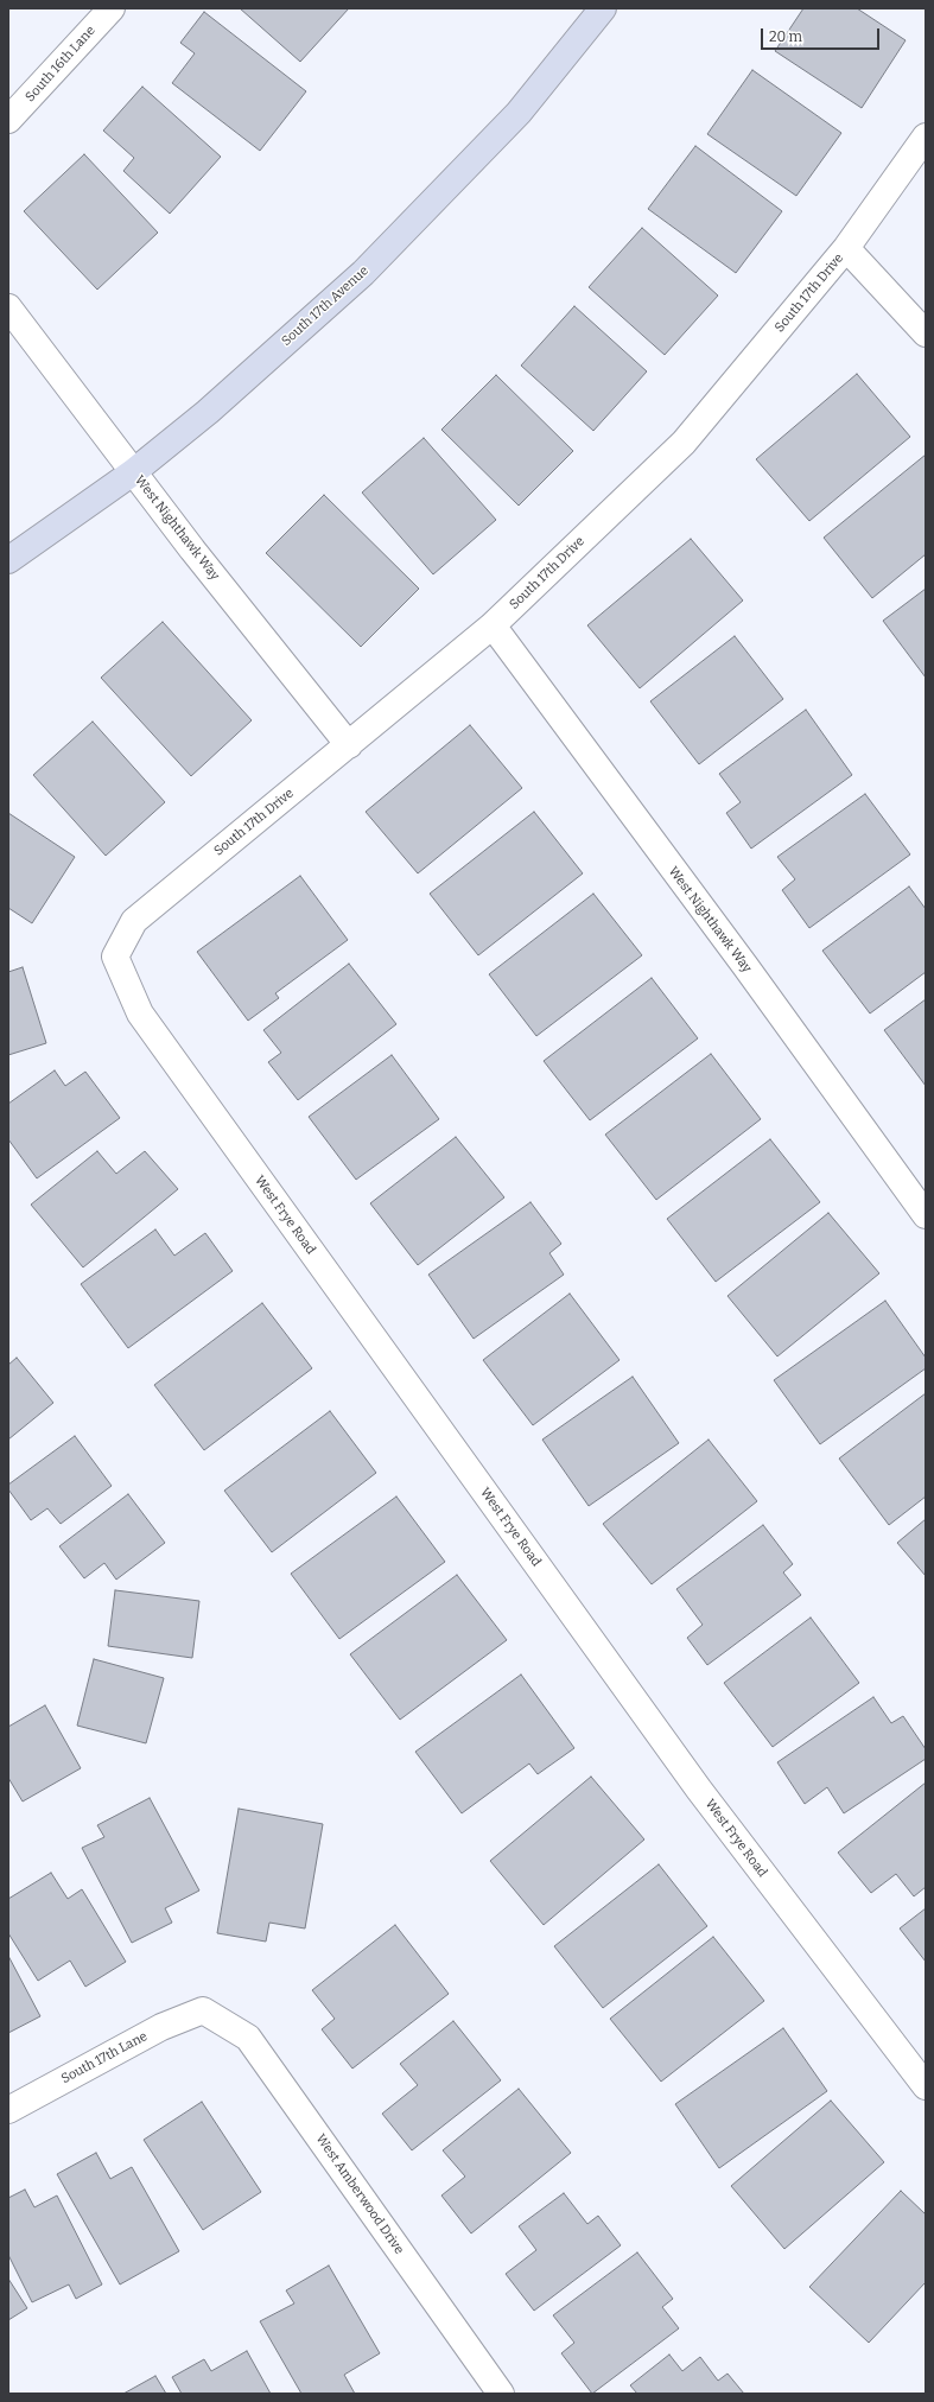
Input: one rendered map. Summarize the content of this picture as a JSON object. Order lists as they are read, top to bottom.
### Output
{
  "streets": {
    "main road": ["South 17th Avenue"],
    "street": [
      "South 16th Lane",
      "South 17th Drive",
      "West Nighthawk Way",
      "West Frye Road",
      "South 17th Lane",
      "West Amberwood Drive"
    ]
  },
  "crossings": [
    ["South 17th Drive", "West Nighthawk Way"],
    ["South 17th Drive", "West Frye Road"],
    ["South 17th Avenue", "West Nighthawk Way"],
    ["South 17th Lane", "West Amberwood Drive"]
  ],
  "scale_bar": "20 m"
}
